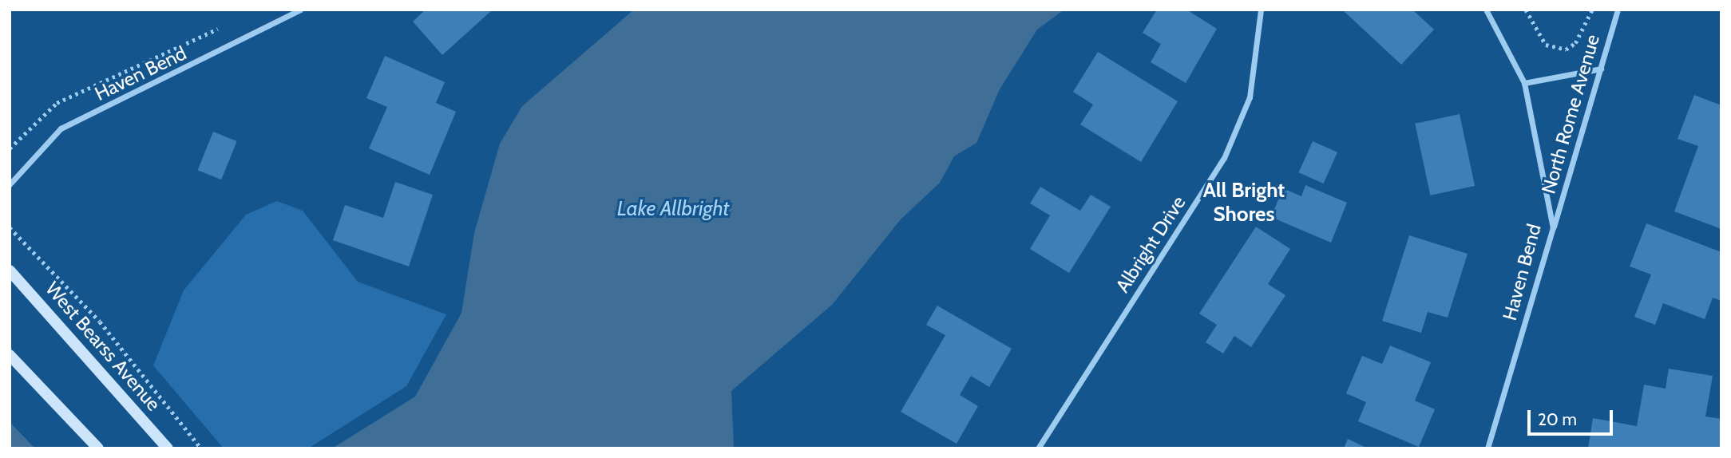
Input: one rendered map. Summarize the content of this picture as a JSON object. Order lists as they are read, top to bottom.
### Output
{
  "streets": {
    "main road": ["West Bearss Avenue"],
    "street": ["Haven Bend", "North Rome Avenue", "Albright Drive"]
  },
  "crossings": [
    ["Haven Bend", "North Rome Avenue"]
  ],
  "districts": ["All Bright Shores"],
  "water": ["Lake Allbright"],
  "scale_bar": "20 m"
}
